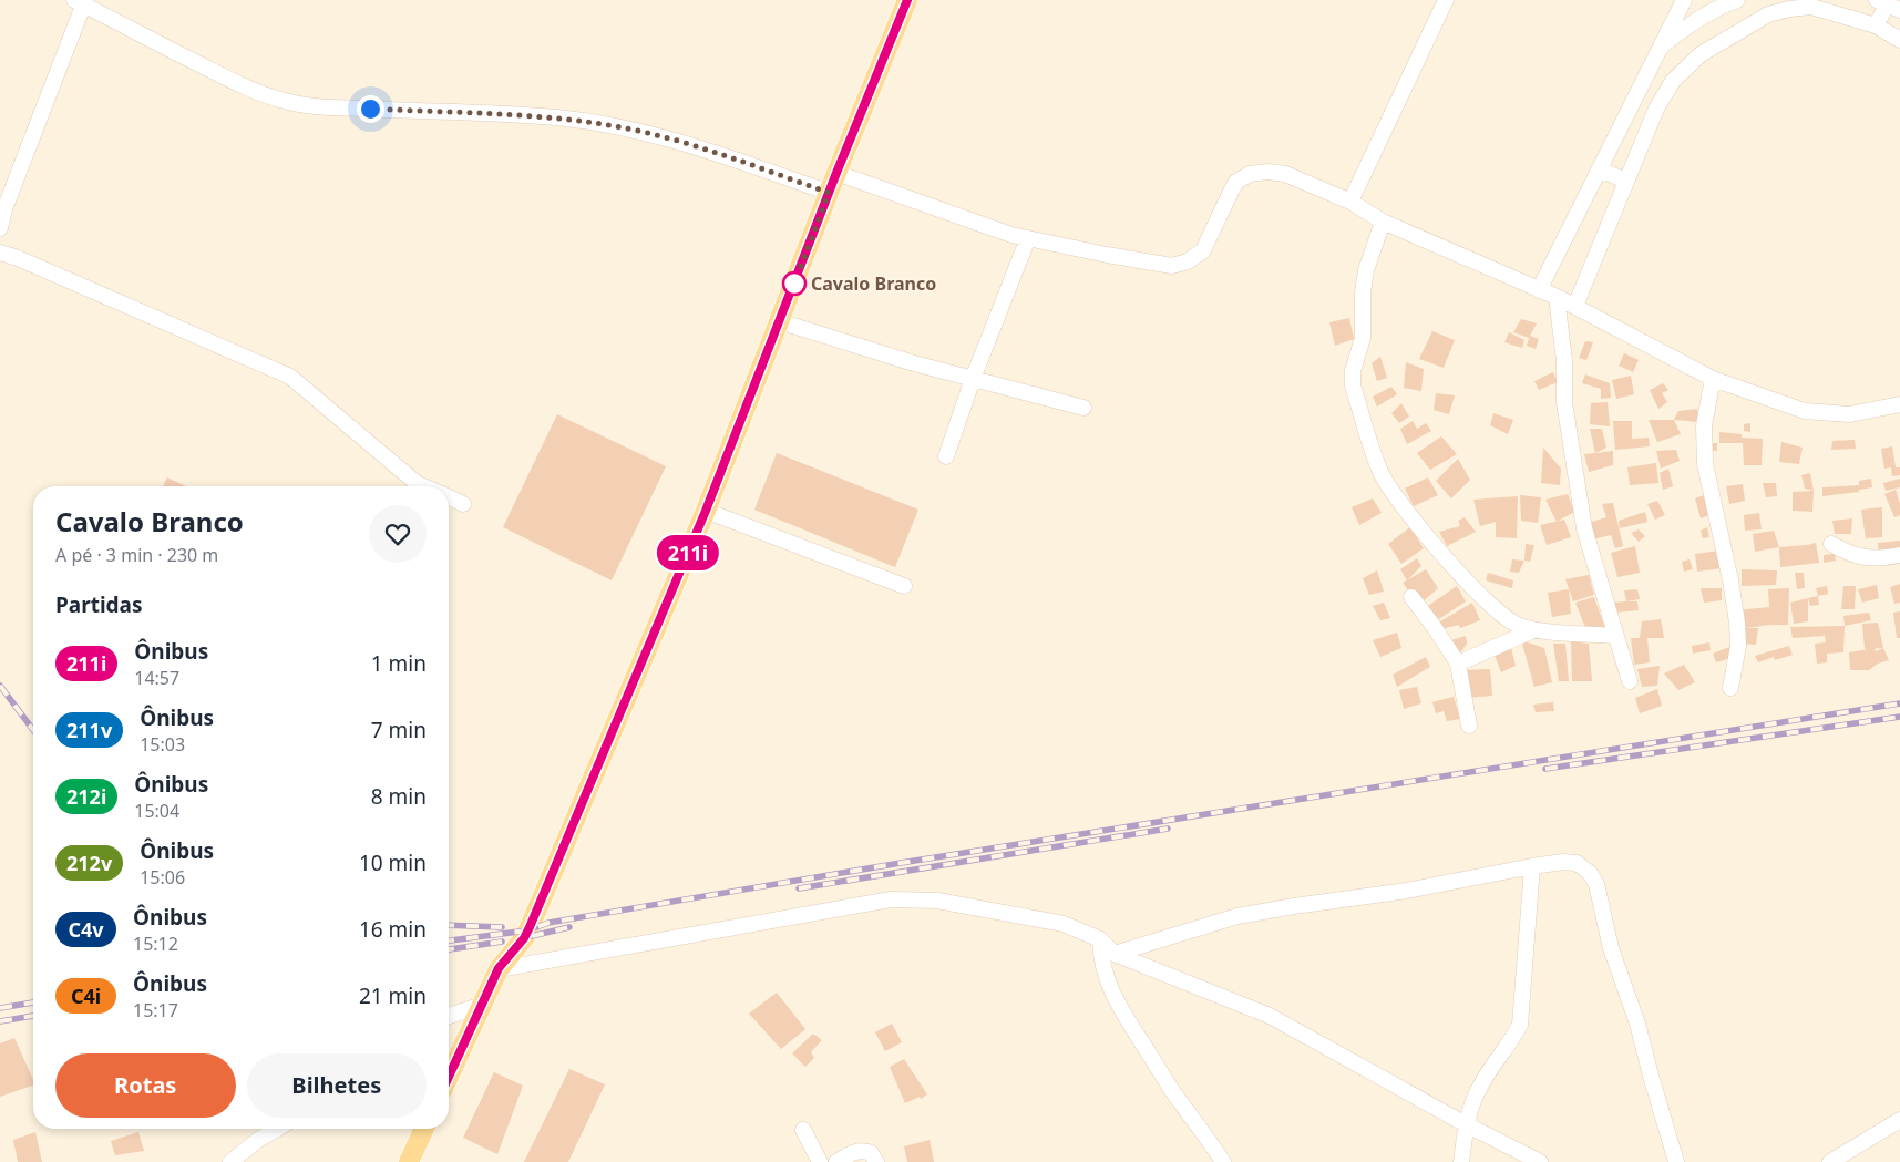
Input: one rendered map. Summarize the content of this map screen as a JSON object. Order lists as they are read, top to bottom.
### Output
{
  "places": ["Cavalo Branco"],
  "lines": ["bus line 211i"],
  "page": {
    "on_map": "211i",
    "heading": [
      ["Cavalo Branco", "A pé · 3 min · 230 m"],
      "Partidas"
    ],
    "list": [
      {
        "mark": "211i",
        "name": "Ônibus",
        "note": "14:57",
        "value": "1 min"
      },
      {
        "mark": "211v",
        "name": "Ônibus",
        "note": "15:03",
        "value": "7 min"
      },
      {
        "mark": "212i",
        "name": "Ônibus",
        "note": "15:04",
        "value": "8 min"
      },
      {
        "mark": "212v",
        "name": "Ônibus",
        "note": "15:06",
        "value": "10 min"
      },
      {
        "mark": "C4v",
        "name": "Ônibus",
        "note": "15:12",
        "value": "16 min"
      },
      {
        "mark": "C4i",
        "name": "Ônibus",
        "note": "15:17",
        "value": "21 min"
      }
    ],
    "buttons": ["Rotas", "Bilhetes"]
  }
}
